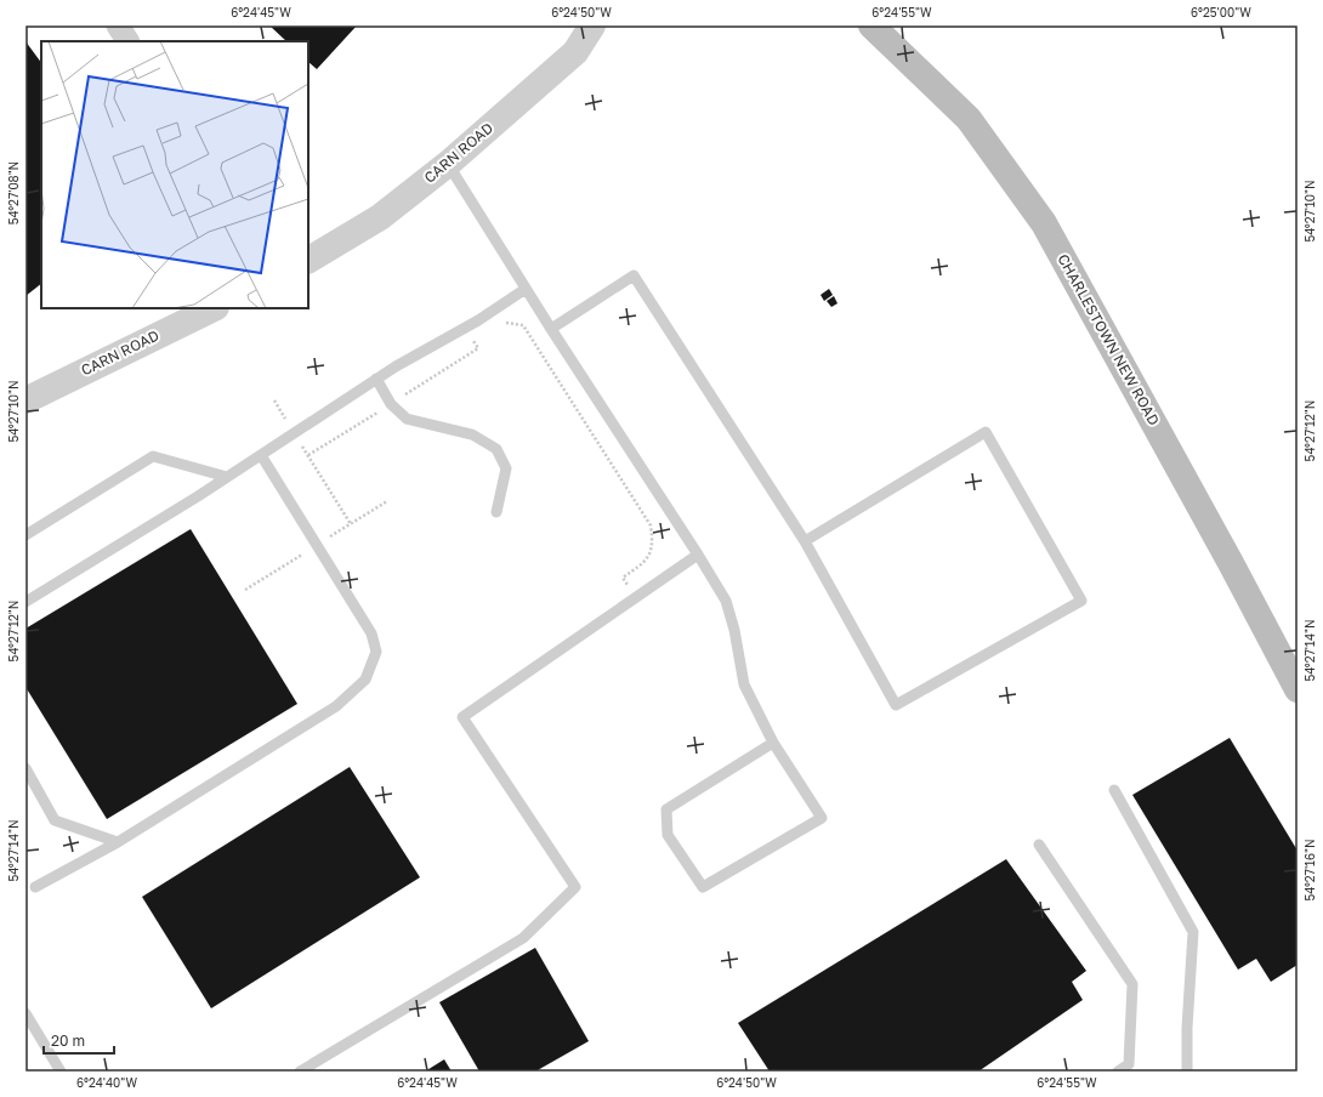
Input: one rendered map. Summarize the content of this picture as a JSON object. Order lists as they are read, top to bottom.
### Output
{
  "streets": {
    "main road": ["CHARLESTOWN NEW ROAD"],
    "street": ["CARN ROAD"]
  },
  "scale_bar": "20 m",
  "coordinates": [
    "6°24'45\"W",
    "6°24'50\"W",
    "6°24'55\"W",
    "6°25'00\"W",
    "54°27'08\"N",
    "54°27'10\"N",
    "54°27'12\"N",
    "54°27'14\"N",
    "54°27'16\"N",
    "6°24'40\"W"
  ]
}
